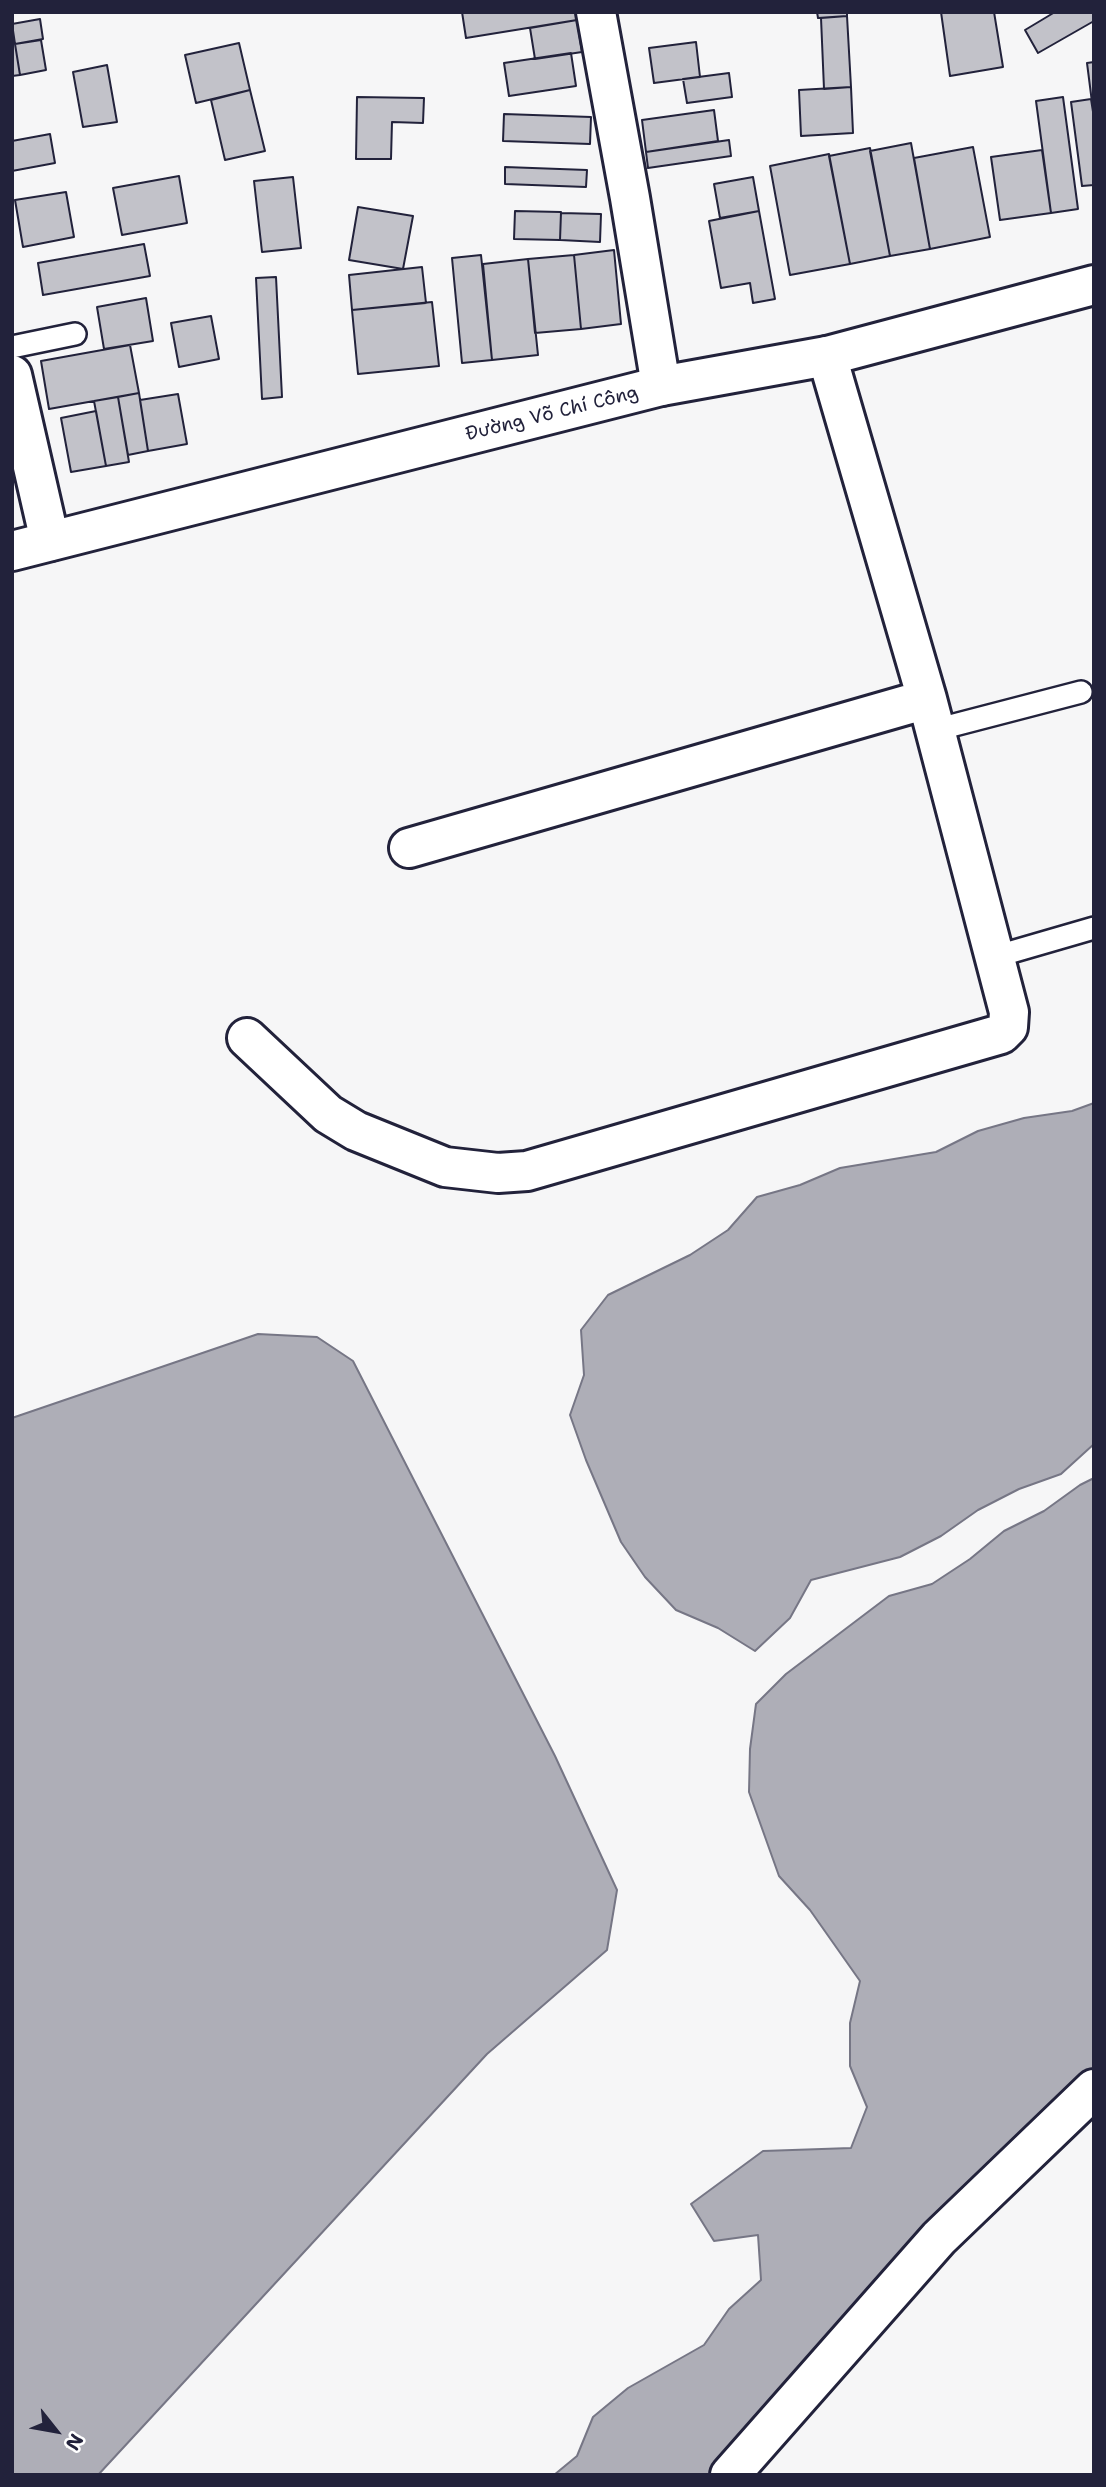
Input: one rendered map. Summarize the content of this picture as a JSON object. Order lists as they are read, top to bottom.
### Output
{
  "streets": {
    "street": ["Đường Võ Chí Công"]
  },
  "north": "bottom right"
}
